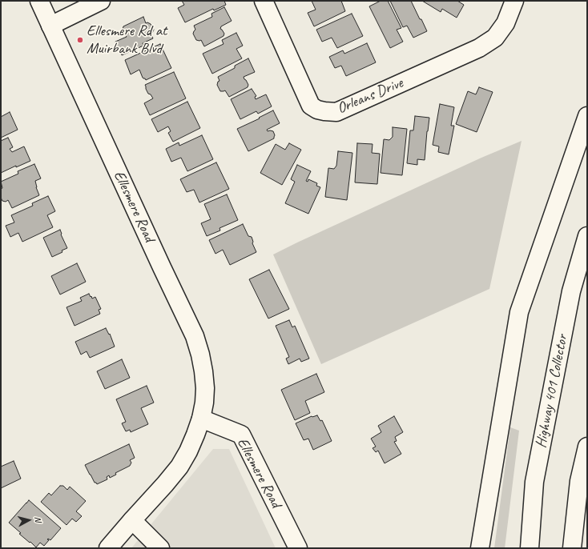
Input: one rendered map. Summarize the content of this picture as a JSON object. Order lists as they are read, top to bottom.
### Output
{
  "streets": {
    "main road": ["Orleans Drive", "Ellesmere Road", "Highway 401 Collector"]
  },
  "places": ["Ellesmere Rd at Muirbank Blvd"],
  "north": "right"
}
